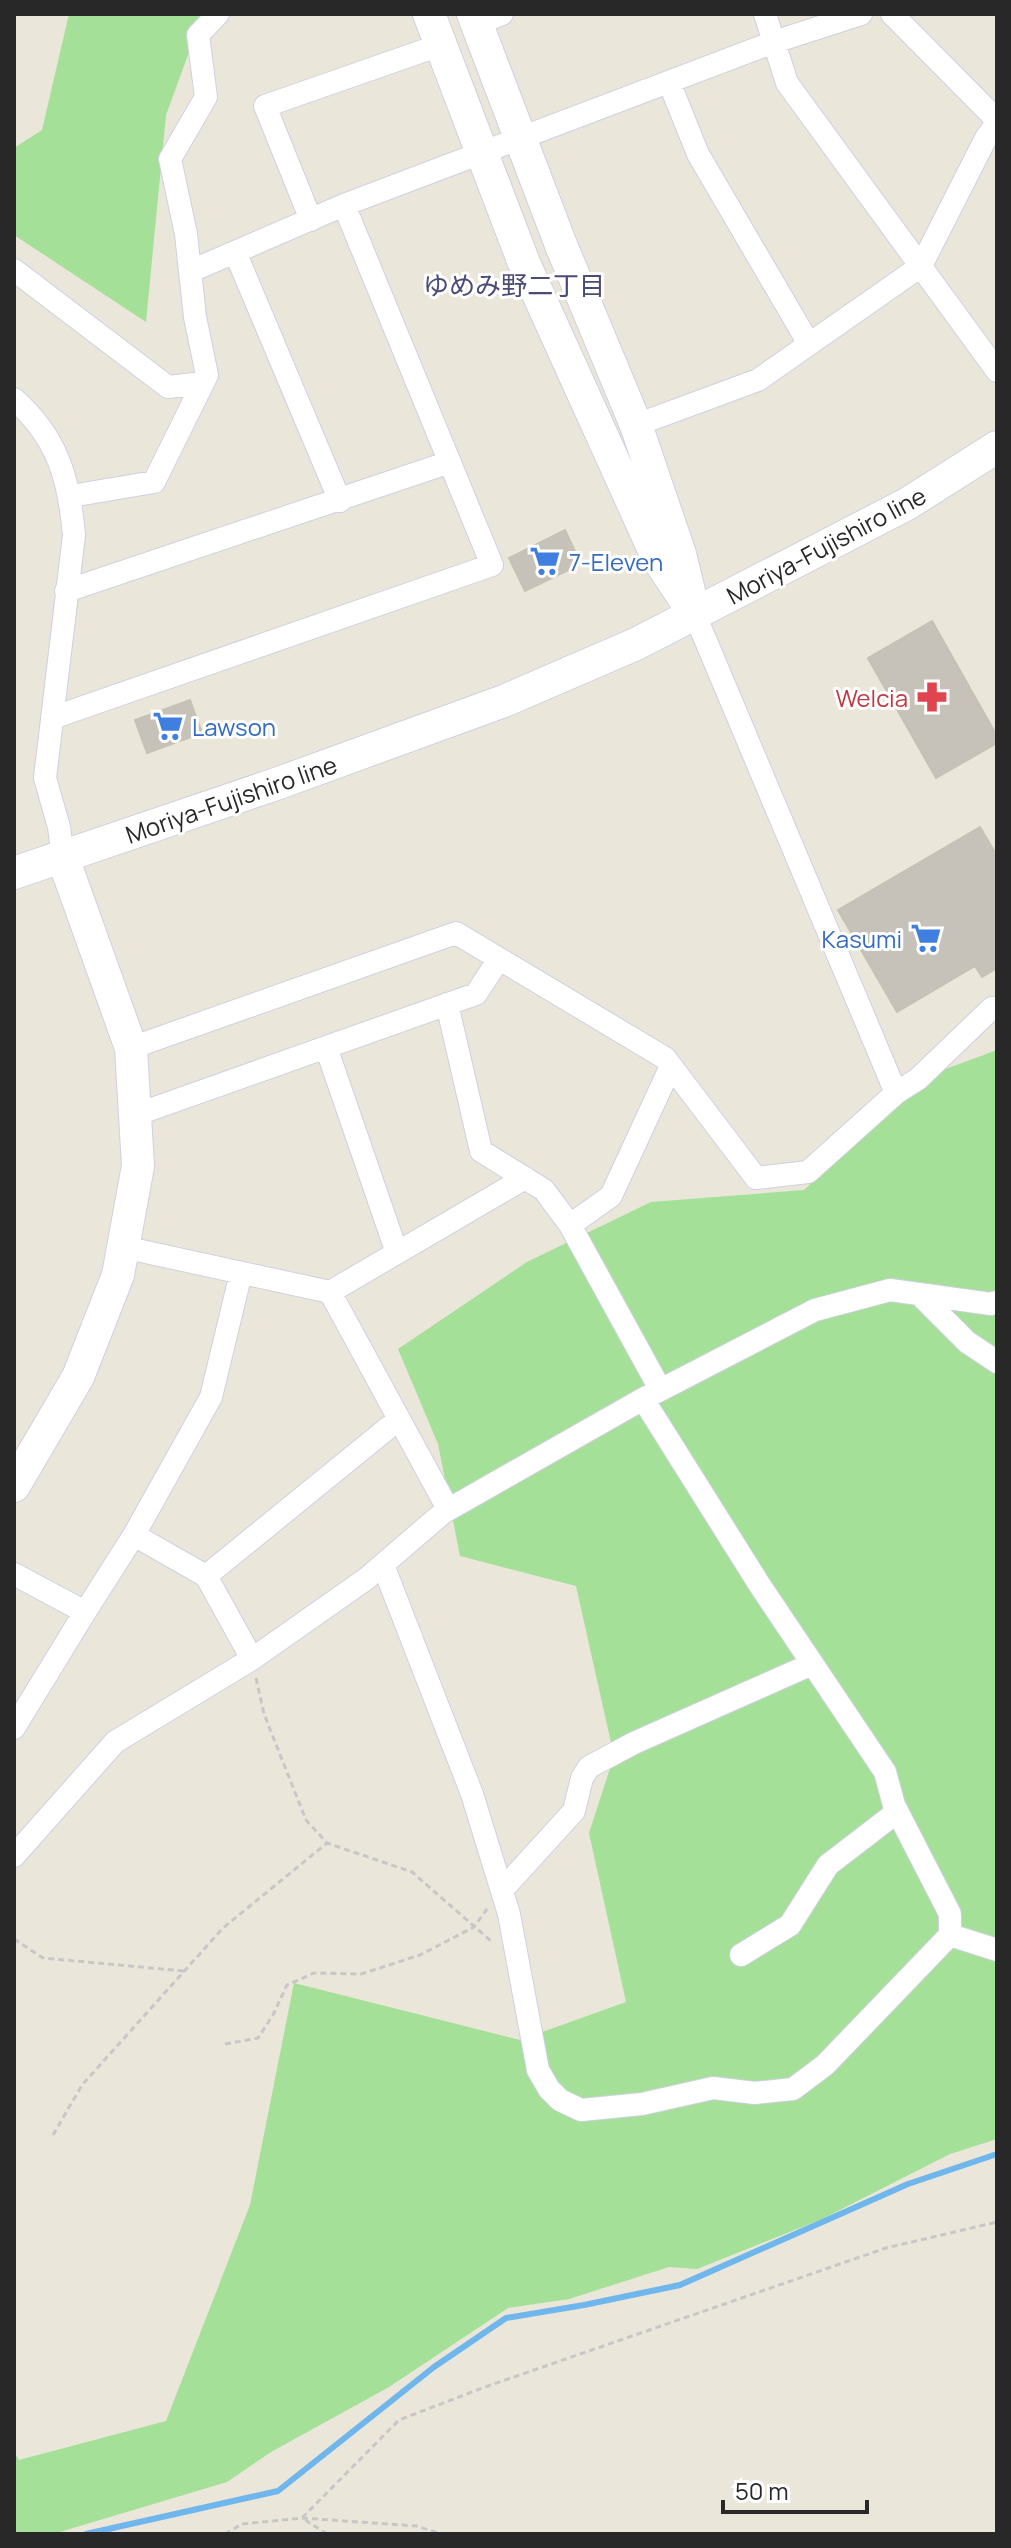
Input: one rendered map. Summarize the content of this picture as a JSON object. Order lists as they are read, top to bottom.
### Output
{
  "streets": {
    "main road": ["Moriya-Fujishiro line"]
  },
  "districts": ["ゆめみ野二丁目"],
  "places": {
    "supermarket": ["7-Eleven", "Lawson", "Kasumi"],
    "pharmacy": ["Welcia"]
  },
  "scale_bar": "50 m"
}
